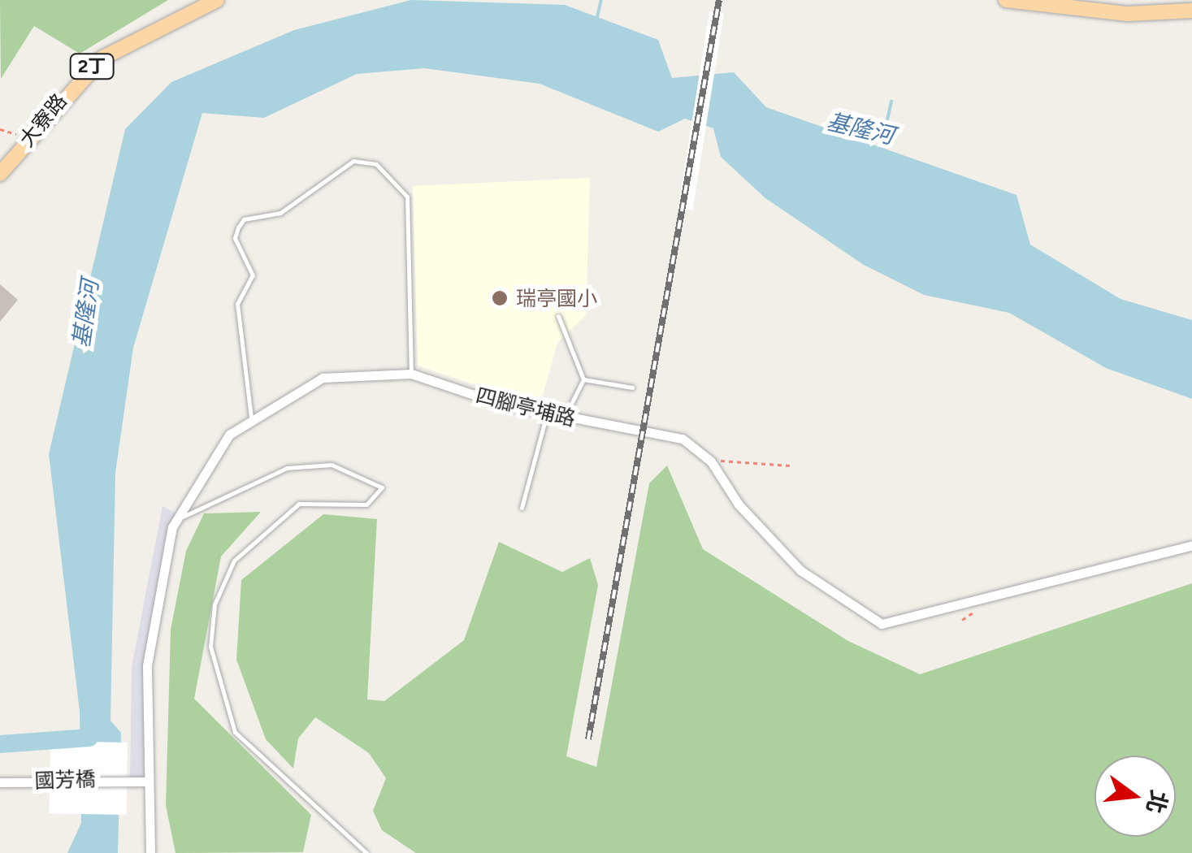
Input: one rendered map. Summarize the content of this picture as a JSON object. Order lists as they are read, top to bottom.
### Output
{
  "streets": {
    "main road": ["2丁", "大寮路"],
    "street": ["四腳亭埔路", "國芳橋"]
  },
  "crossings": [
    ["四腳亭埔路", "國芳橋"]
  ],
  "water": ["基隆河"],
  "places": ["瑞亭國小"],
  "north": "right"
}
